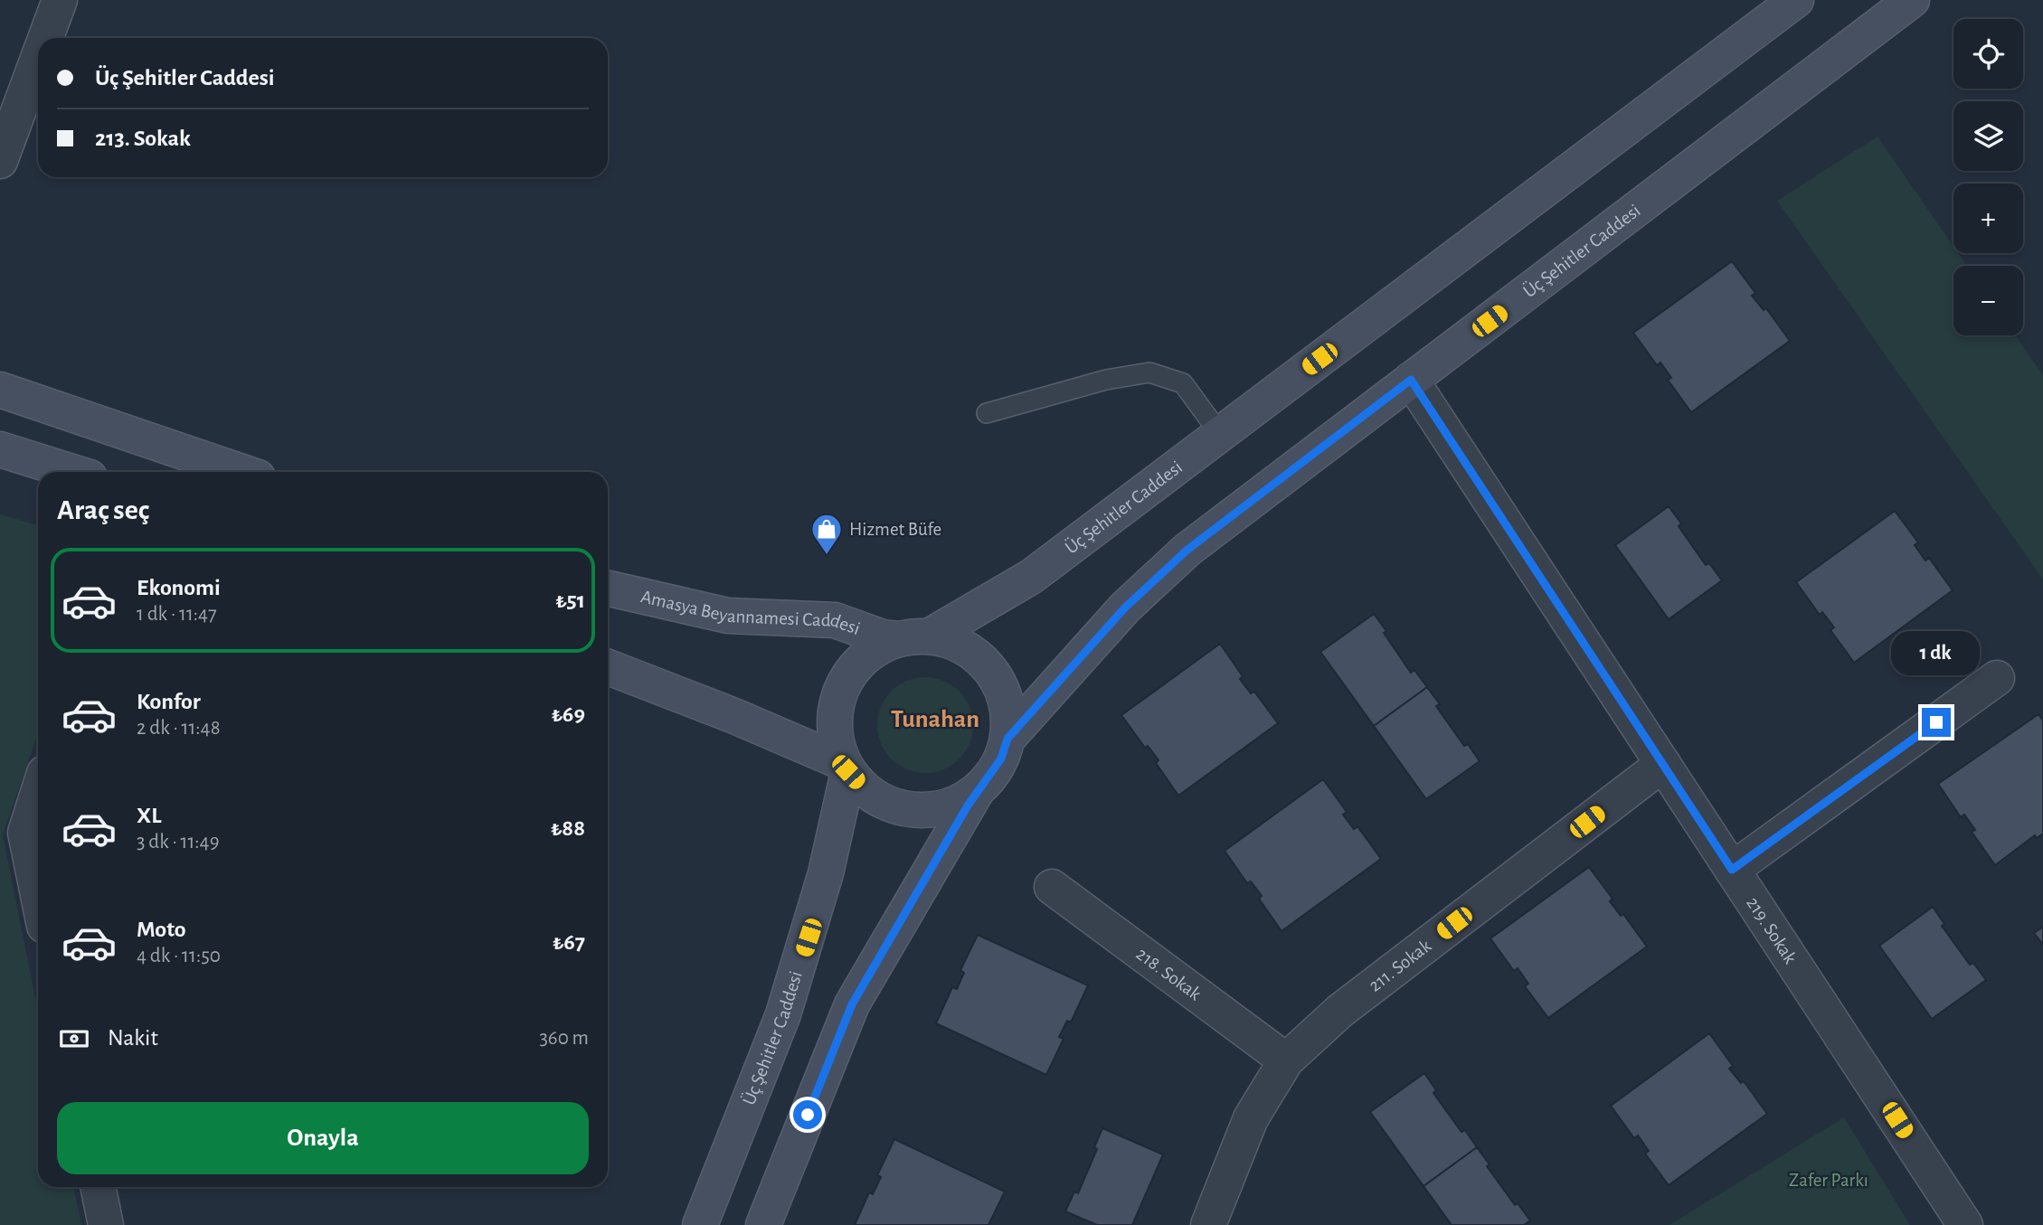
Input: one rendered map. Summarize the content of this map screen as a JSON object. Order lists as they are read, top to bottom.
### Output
{
  "streets": {
    "main road": ["Üç Şehitler Caddesi", "Amasya Beyannamesi Caddesi"],
    "street": ["219. Sokak", "211. Sokak", "218. Sokak"]
  },
  "crossings": [
    ["Üç Şehitler Caddesi", "Amasya Beyannamesi Caddesi"],
    ["Üç Şehitler Caddesi", "219. Sokak"],
    ["219. Sokak", "211. Sokak"],
    ["211. Sokak", "218. Sokak"]
  ],
  "districts": ["Tunahan"],
  "parks": ["Zafer Parkı"],
  "places": {
    "shop": ["Hizmet Büfe"]
  },
  "page": {
    "map_buttons": ["+", "−"],
    "banner": ["Üç Şehitler Caddesi", "213. Sokak"],
    "heading": "Araç seç",
    "list": [
      {
        "name": "Ekonomi",
        "note": "1 dk · 11:47",
        "value": "₺51"
      },
      {
        "name": "Konfor",
        "note": "2 dk · 11:48",
        "value": "₺69"
      },
      {
        "name": "XL",
        "note": "3 dk · 11:49",
        "value": "₺88"
      },
      {
        "name": "Moto",
        "note": "4 dk · 11:50",
        "value": "₺67"
      }
    ],
    "bubble": "1 dk",
    "pay": ["Nakit", "360 m"],
    "buttons": "Onayla"
  }
}
